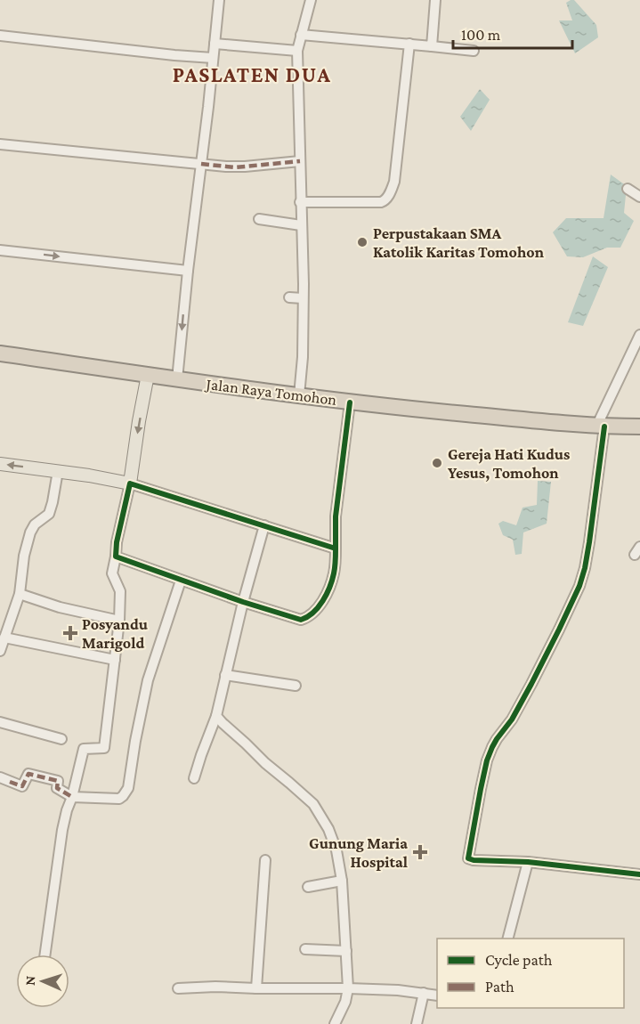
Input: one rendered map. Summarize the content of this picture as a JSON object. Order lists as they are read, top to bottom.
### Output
{
  "streets": {
    "highway": ["Jalan Raya Tomohon"]
  },
  "districts": ["PASLATEN DUA"],
  "places": {
    "other": ["Perpustakaan SMA Katolik Karitas Tomohon", "Gereja Hati Kudus Yesus, Tomohon"],
    "health": ["Posyandu Marigold", "Gunung Maria Hospital"]
  },
  "legend": ["Cycle path", "Path"],
  "scale_bar": "100 m",
  "north": "left"
}
